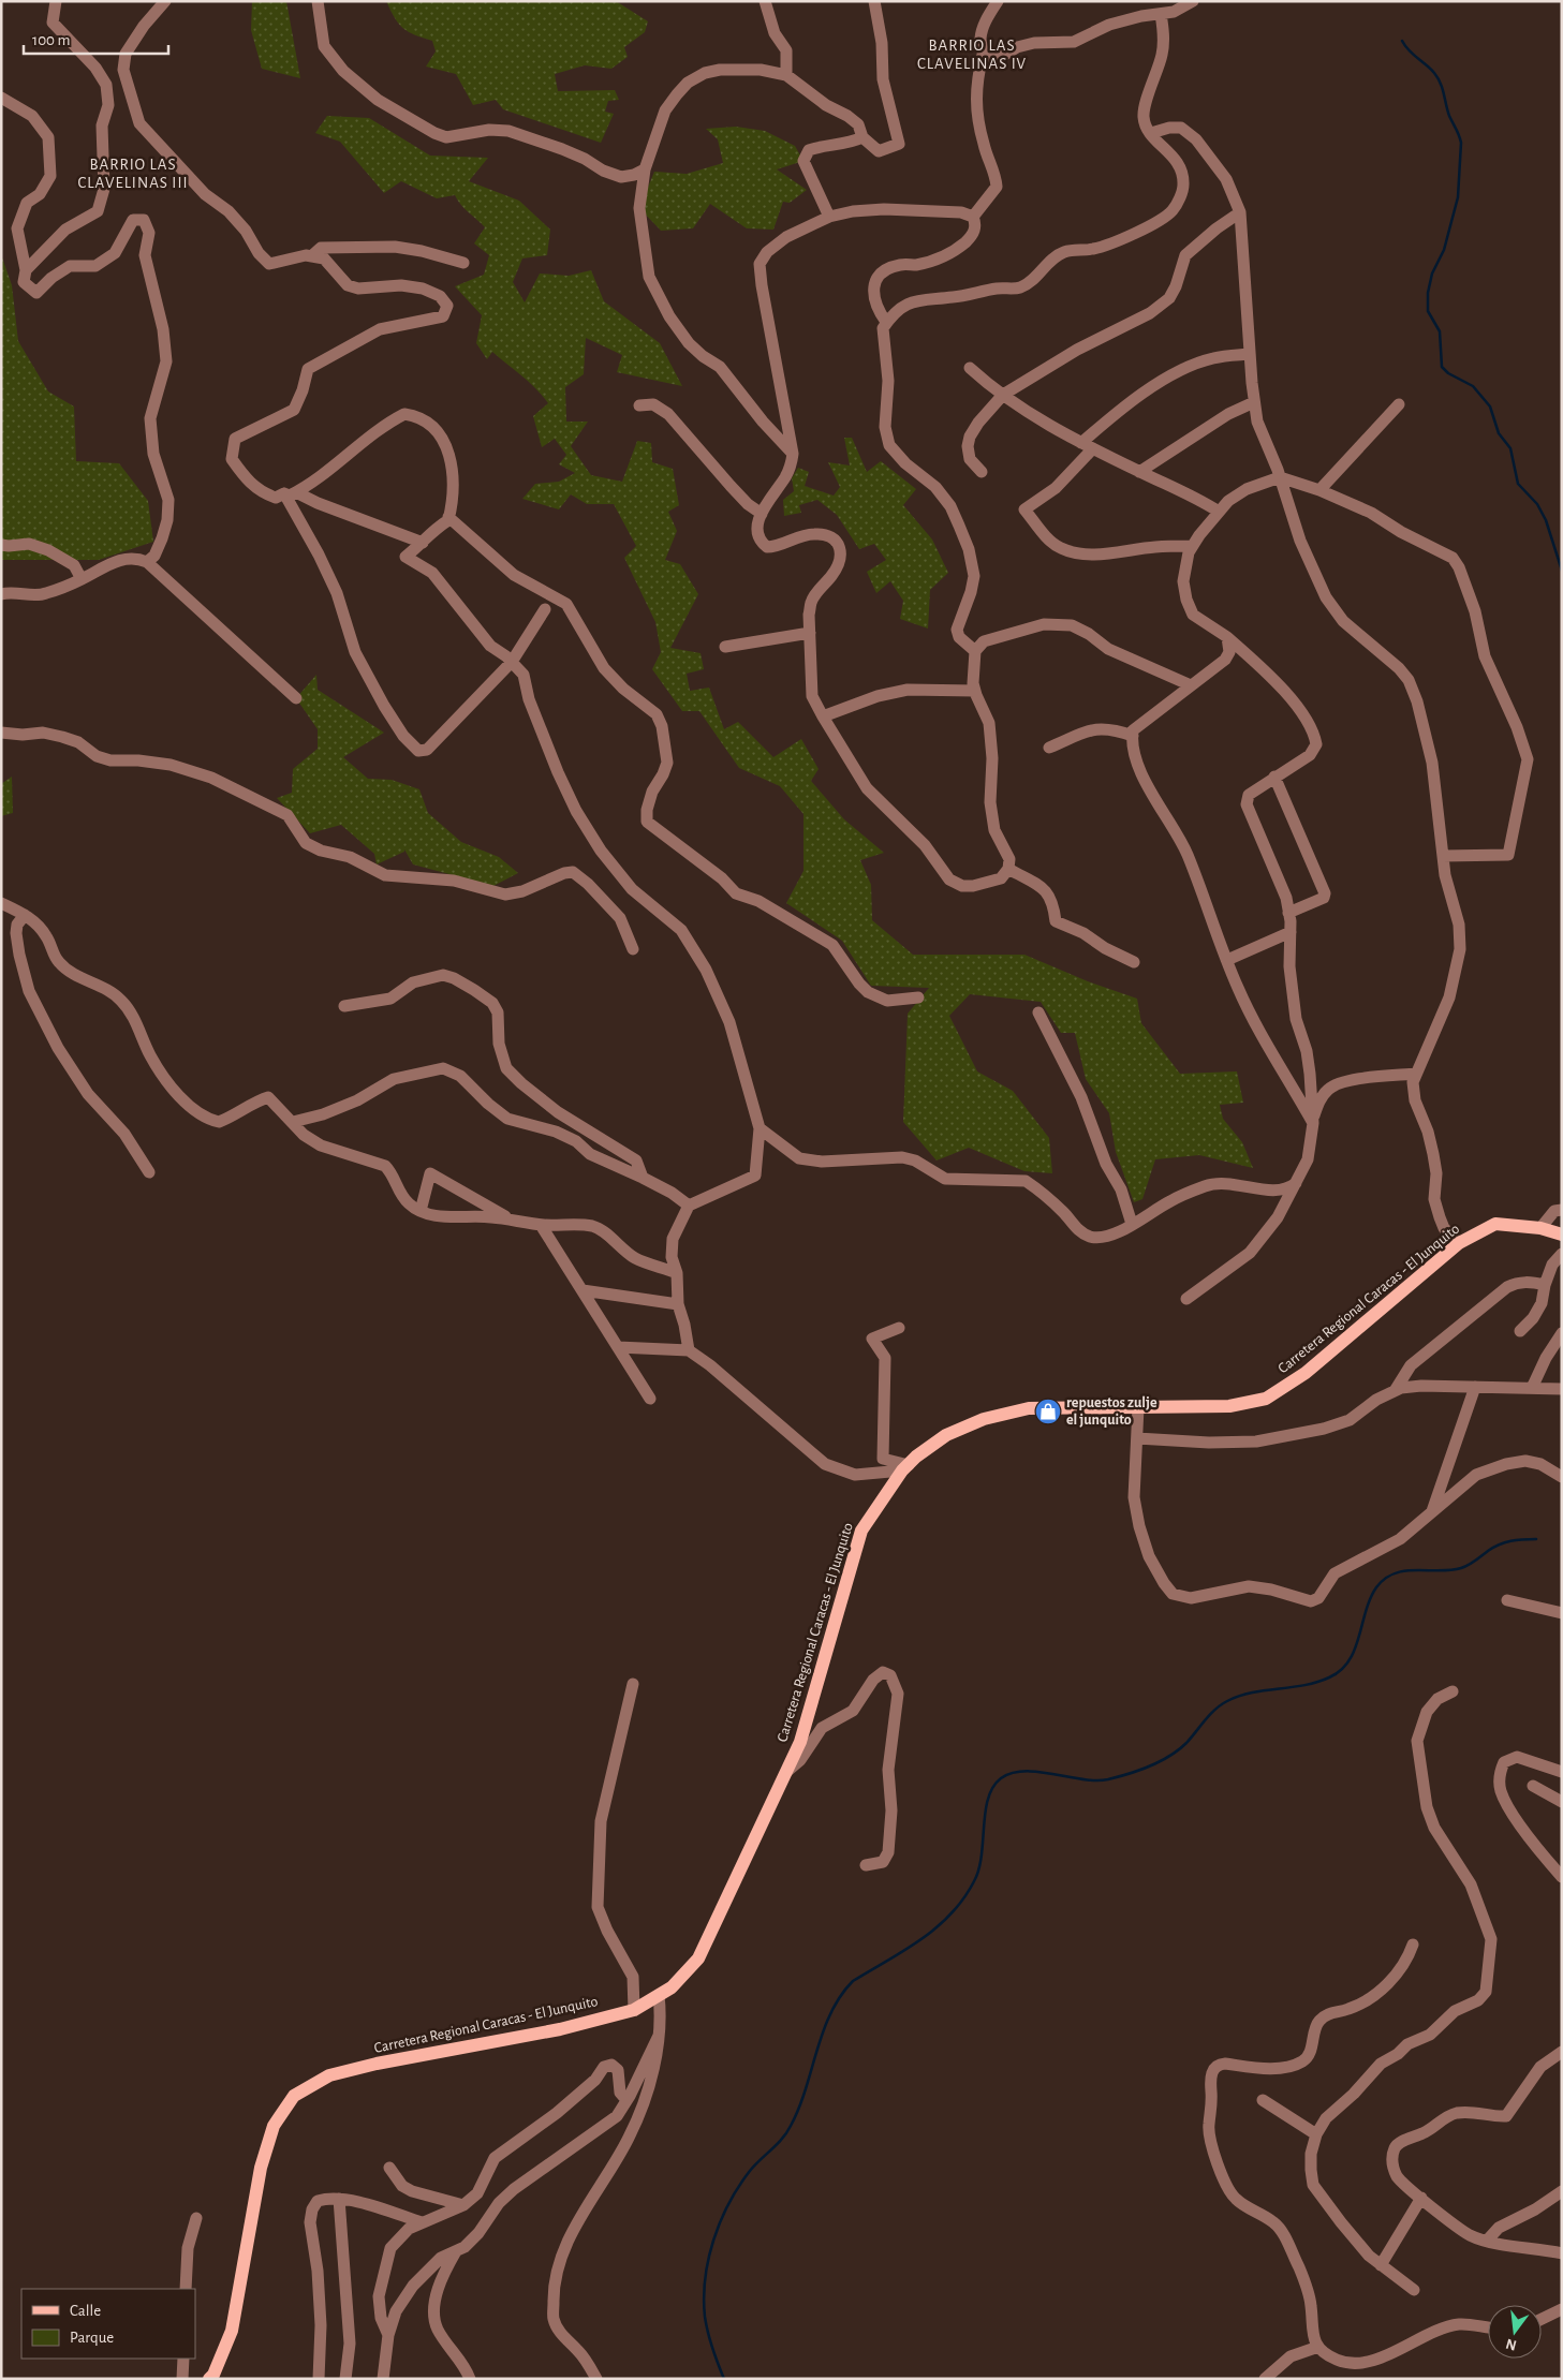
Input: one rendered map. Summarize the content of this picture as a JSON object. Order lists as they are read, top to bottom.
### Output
{
  "streets": {
    "main road": ["Carretera Regional Caracas - El Junquito"]
  },
  "districts": ["BARRIO LAS CLAVELINAS IV", "BARRIO LAS CLAVELINAS III"],
  "places": {
    "shop": ["repuestos zulje el junquito"]
  },
  "legend": ["Calle", "Parque"],
  "scale_bar": "100 m",
  "north": "bottom"
}
